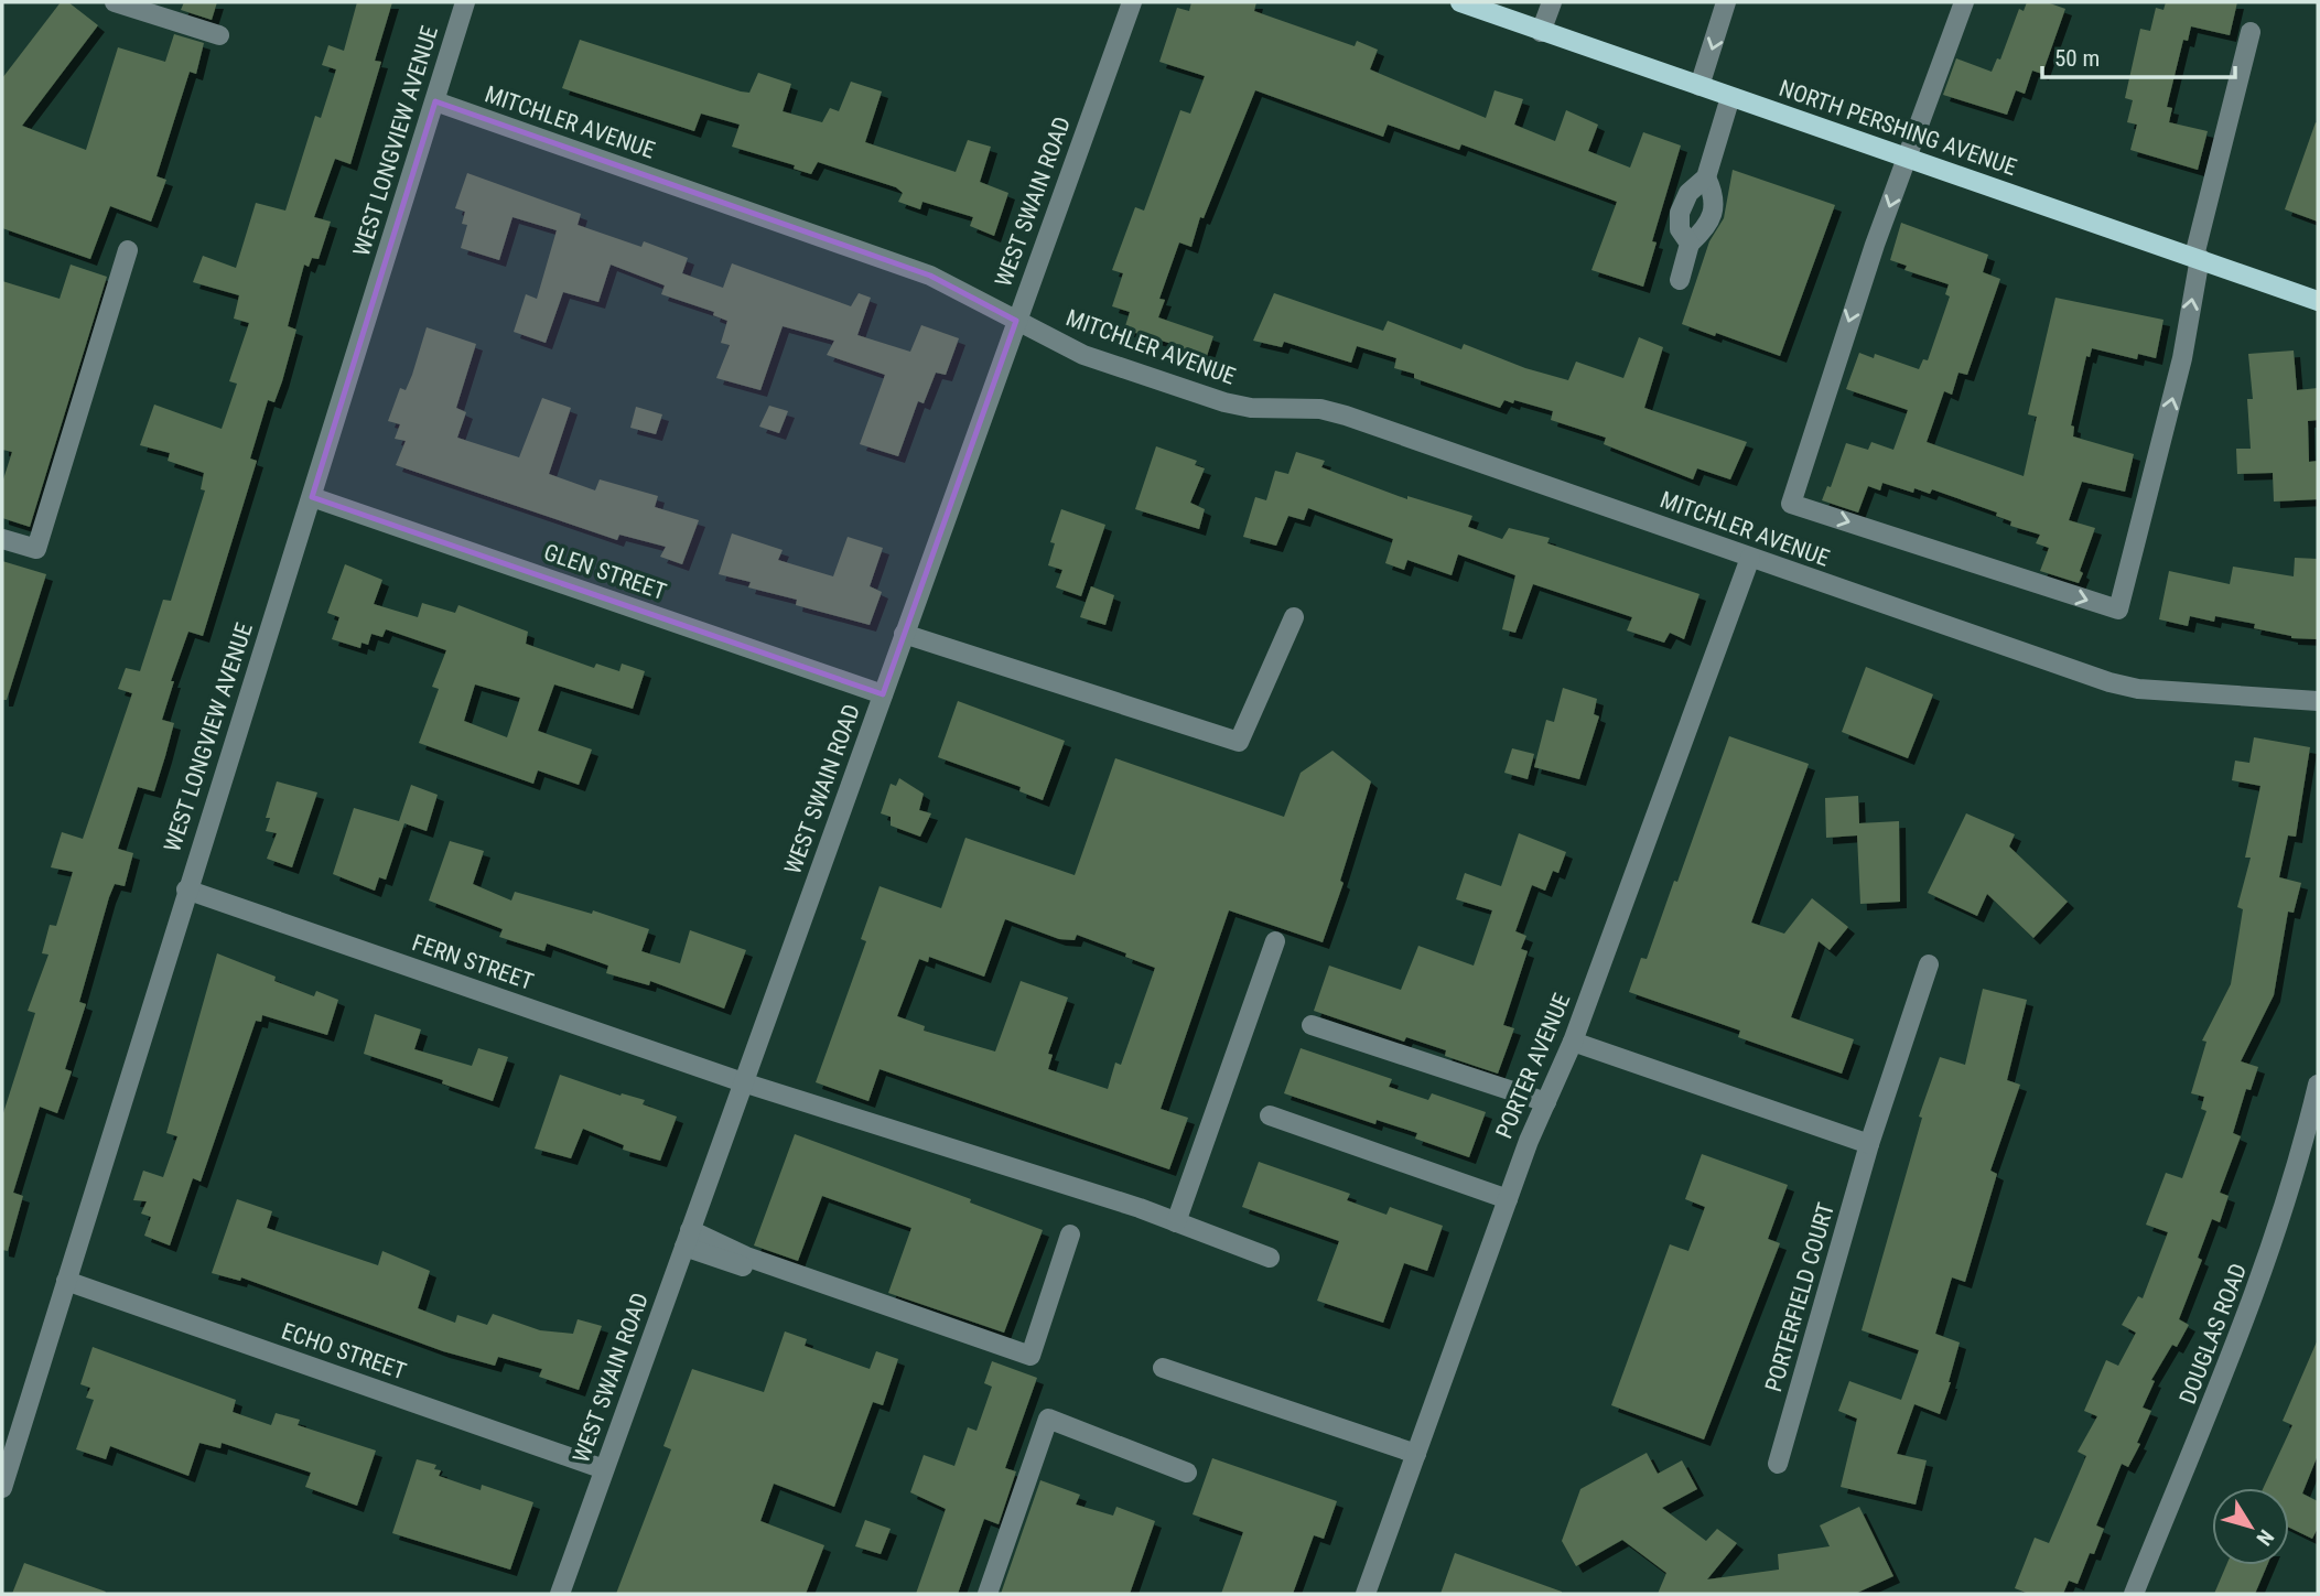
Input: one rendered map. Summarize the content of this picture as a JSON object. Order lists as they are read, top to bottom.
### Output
{
  "streets": {
    "main road": ["NORTH PERSHING AVENUE"],
    "street": [
      "MITCHLER AVENUE",
      "WEST LONGVIEW AVENUE",
      "WEST SWAIN ROAD",
      "GLEN STREET",
      "FERN STREET",
      "PORTER AVENUE",
      "PORTERFIELD COURT",
      "DOUGLAS ROAD",
      "ECHO STREET"
    ]
  },
  "crossings": [
    ["MITCHLER AVENUE", "WEST LONGVIEW AVENUE"],
    ["MITCHLER AVENUE", "WEST SWAIN ROAD"],
    ["MITCHLER AVENUE", "PORTER AVENUE"],
    ["WEST LONGVIEW AVENUE", "GLEN STREET"],
    ["WEST LONGVIEW AVENUE", "FERN STREET"],
    ["WEST LONGVIEW AVENUE", "ECHO STREET"],
    ["WEST SWAIN ROAD", "GLEN STREET"],
    ["WEST SWAIN ROAD", "FERN STREET"],
    ["WEST SWAIN ROAD", "ECHO STREET"]
  ],
  "scale_bar": "50 m",
  "north": "bottom right"
}
